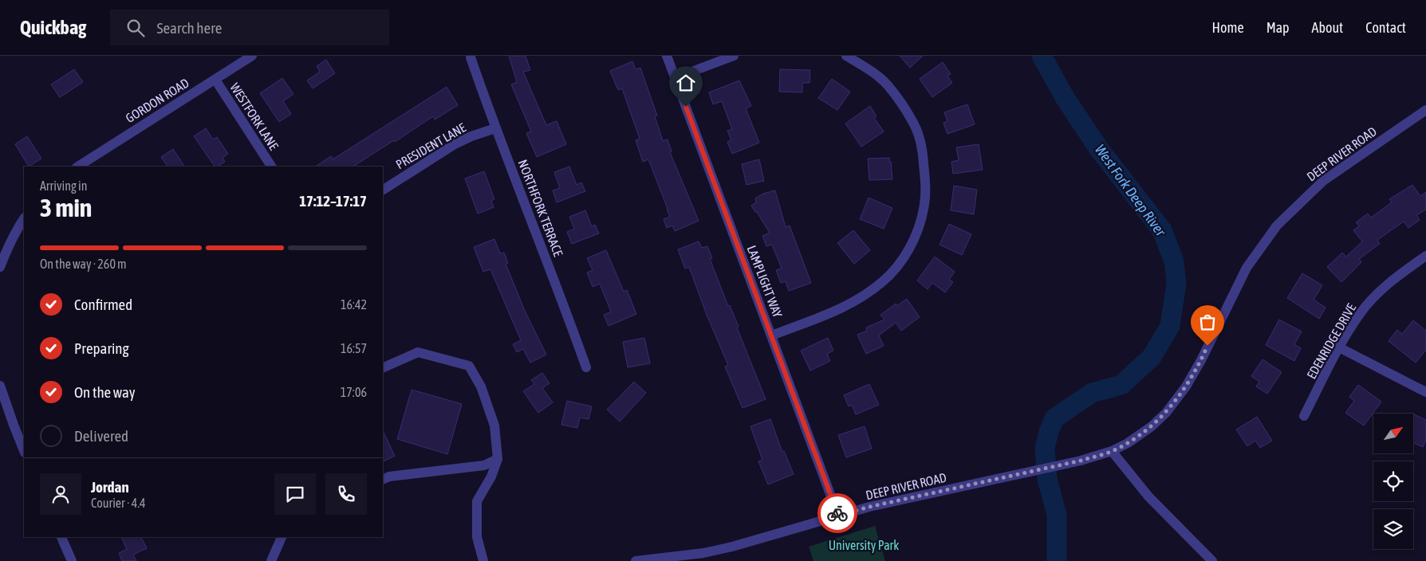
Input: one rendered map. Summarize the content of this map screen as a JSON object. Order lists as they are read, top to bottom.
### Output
{
  "streets": {
    "street": [
      "GORDON ROAD",
      "WESTFORK LANE",
      "PRESIDENT LANE",
      "DEEP RIVER ROAD",
      "NORTHFORK TERRACE",
      "LAMPLIGHT WAY",
      "EDENRIDGE DRIVE"
    ]
  },
  "crossings": [
    ["GORDON ROAD", "WESTFORK LANE"],
    ["PRESIDENT LANE", "NORTHFORK TERRACE"],
    ["DEEP RIVER ROAD", "LAMPLIGHT WAY"]
  ],
  "water": ["West Fork Deep River"],
  "parks": ["University Park"],
  "north": "top right",
  "page": {
    "header": "Quickbag",
    "search": "Search here",
    "nav": [
      "Home",
      "Map",
      "About",
      "Contact"
    ],
    "heading": ["3 min", "Arriving in", "17:12–17:17"],
    "panel": ["Jordan", "Courier · 4.4"],
    "bar": "On the way · 260 m",
    "list": [
      ["Confirmed", "16:42"],
      ["Preparing", "16:57"],
      ["On the way", "17:06"],
      "Delivered"
    ]
  }
}
